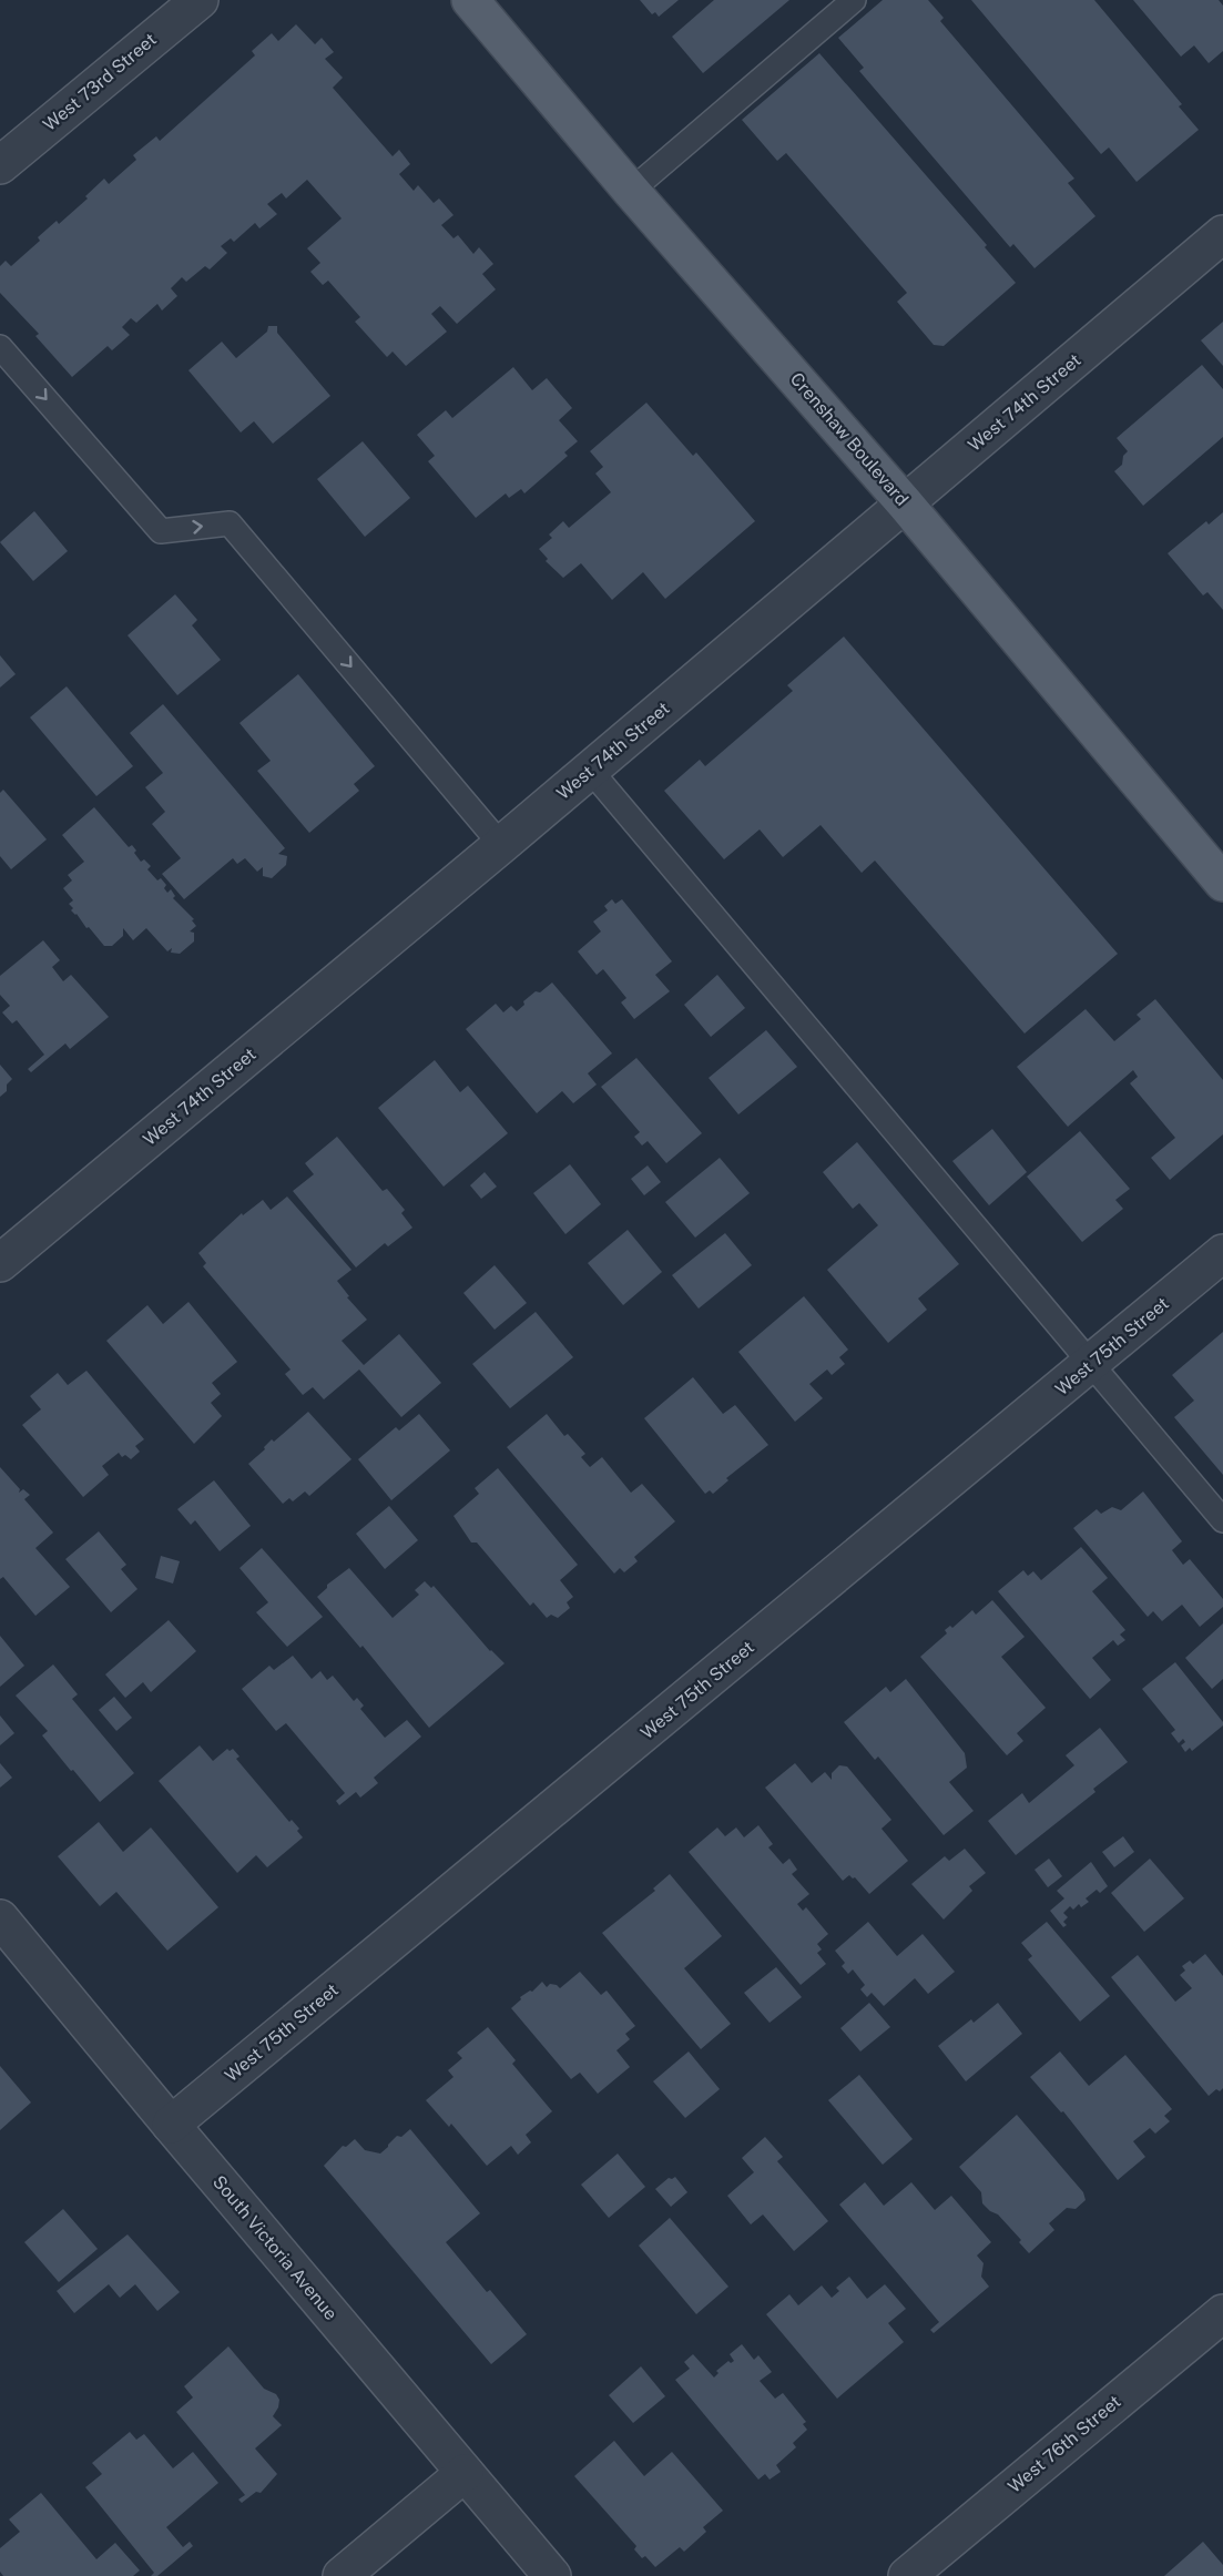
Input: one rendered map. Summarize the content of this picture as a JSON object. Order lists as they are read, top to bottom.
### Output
{
  "streets": {
    "main road": ["Crenshaw Boulevard"],
    "street": [
      "West 73rd Street",
      "West 74th Street",
      "West 75th Street",
      "South Victoria Avenue",
      "West 76th Street"
    ]
  },
  "crossings": [
    ["West 74th Street", "Crenshaw Boulevard"],
    ["West 75th Street", "South Victoria Avenue"]
  ]
}
